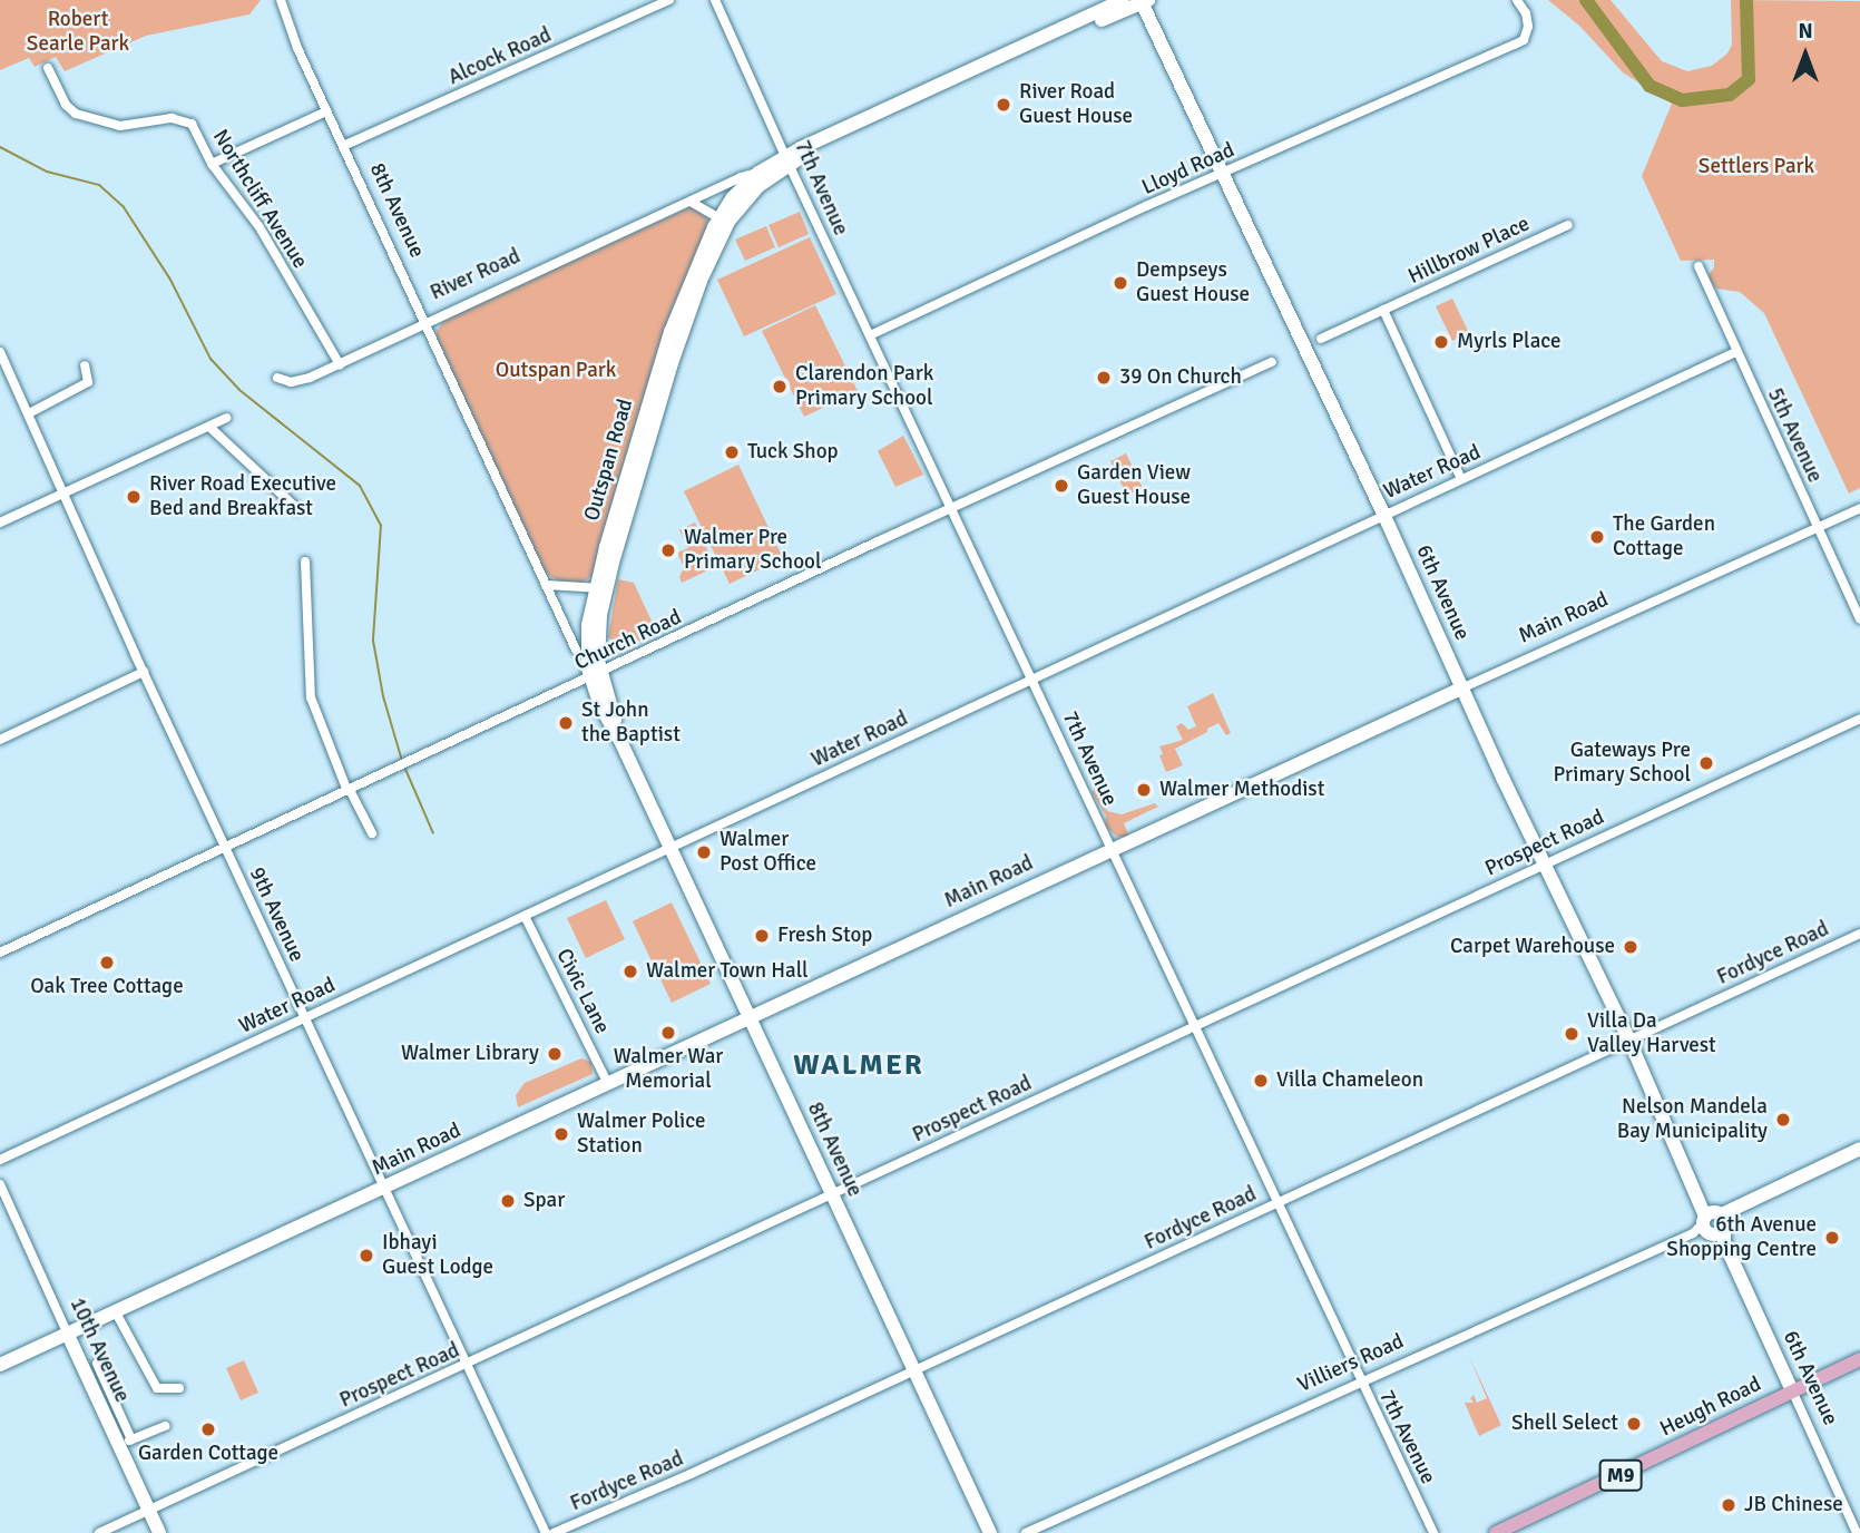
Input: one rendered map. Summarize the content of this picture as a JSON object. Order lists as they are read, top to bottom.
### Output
{
  "streets": {
    "main road": ["Heugh Road", "M9"],
    "street": [
      "Alcock Road",
      "Lloyd Road",
      "7th Avenue",
      "Northcliff Avenue",
      "8th Avenue",
      "Hillbrow Place",
      "River Road",
      "5th Avenue",
      "Outspan Road",
      "Water Road",
      "6th Avenue",
      "Main Road",
      "Church Road",
      "Prospect Road",
      "9th Avenue",
      "Fordyce Road",
      "Civic Lane",
      "10th Avenue",
      "Villiers Road"
    ]
  },
  "crossings": [
    ["Alcock Road", "8th Avenue"],
    ["Lloyd Road", "7th Avenue"],
    ["Lloyd Road", "6th Avenue"],
    ["7th Avenue", "Outspan Road"],
    ["7th Avenue", "Water Road"],
    ["7th Avenue", "Main Road"],
    ["7th Avenue", "Church Road"],
    ["7th Avenue", "Prospect Road"],
    ["7th Avenue", "Fordyce Road"],
    ["7th Avenue", "Villiers Road"],
    ["Northcliff Avenue", "River Road"],
    ["8th Avenue", "River Road"],
    ["8th Avenue", "Outspan Road"],
    ["8th Avenue", "Water Road"],
    ["8th Avenue", "Main Road"],
    ["8th Avenue", "Church Road"],
    ["8th Avenue", "Prospect Road"],
    ["8th Avenue", "Fordyce Road"],
    ["River Road", "Outspan Road"],
    ["5th Avenue", "Water Road"],
    ["5th Avenue", "Main Road"],
    ["Outspan Road", "Church Road"],
    ["Water Road", "6th Avenue"],
    ["Water Road", "9th Avenue"],
    ["Water Road", "Civic Lane"],
    ["6th Avenue", "Main Road"],
    ["6th Avenue", "Prospect Road"],
    ["6th Avenue", "Fordyce Road"],
    ["6th Avenue", "Villiers Road"],
    ["6th Avenue", "Heugh Road"],
    ["Main Road", "9th Avenue"],
    ["Main Road", "Civic Lane"],
    ["Main Road", "10th Avenue"],
    ["Church Road", "9th Avenue"],
    ["Prospect Road", "9th Avenue"],
    ["Prospect Road", "10th Avenue"]
  ],
  "districts": ["WALMER"],
  "parks": ["Robert Searle Park", "Settlers Park", "Outspan Park"],
  "places": [
    "River Road Guest House",
    "Dempseys Guest House",
    "Myrls Place",
    "39 On Church",
    "Clarendon Park Primary School",
    "Tuck Shop",
    "Garden View Guest House",
    "River Road Executive Bed and Breakfast",
    "The Garden Cottage",
    "Walmer Pre Primary School",
    "St John the Baptist",
    "Gateways Pre Primary School",
    "Walmer Methodist",
    "Walmer Post Office",
    "Fresh Stop",
    "Carpet Warehouse",
    "Oak Tree Cottage",
    "Walmer Town Hall",
    "Walmer War Memorial",
    "Villa Da Valley Harvest",
    "Walmer Library",
    "Villa Chameleon",
    "Nelson Mandela Bay Municipality",
    "Walmer Police Station",
    "Spar",
    "6th Avenue Shopping Centre",
    "Ibhayi Guest Lodge",
    "Shell Select",
    "Garden Cottage",
    "JB Chinese"
  ],
  "north": "top"
}
